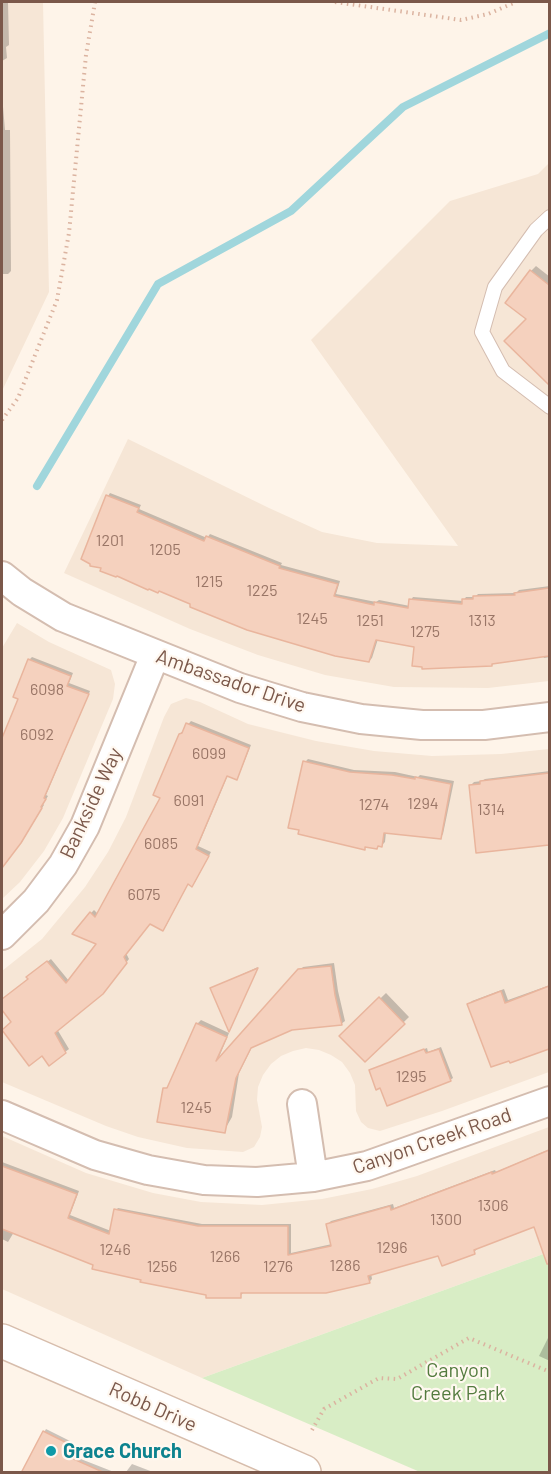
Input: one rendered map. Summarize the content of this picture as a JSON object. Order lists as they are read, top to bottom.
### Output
{
  "streets": {
    "main road": ["Robb Drive"],
    "street": ["Ambassador Drive", "Bankside Way", "Canyon Creek Road"]
  },
  "crossings": [
    ["Ambassador Drive", "Bankside Way"]
  ],
  "parks": ["Canyon Creek Park"],
  "places": ["Grace Church"],
  "house_numbers": [
    "1201",
    "1205",
    "1215",
    "1225",
    "1245",
    "1251",
    "1313",
    "1275",
    "6098",
    "6092",
    "6099",
    "6091",
    "1294",
    "1274",
    "1314",
    "6085",
    "6075",
    "1295",
    "1245",
    "1306",
    "1300",
    "1296",
    "1246",
    "1266",
    "1286",
    "1256",
    "1276"
  ]
}
